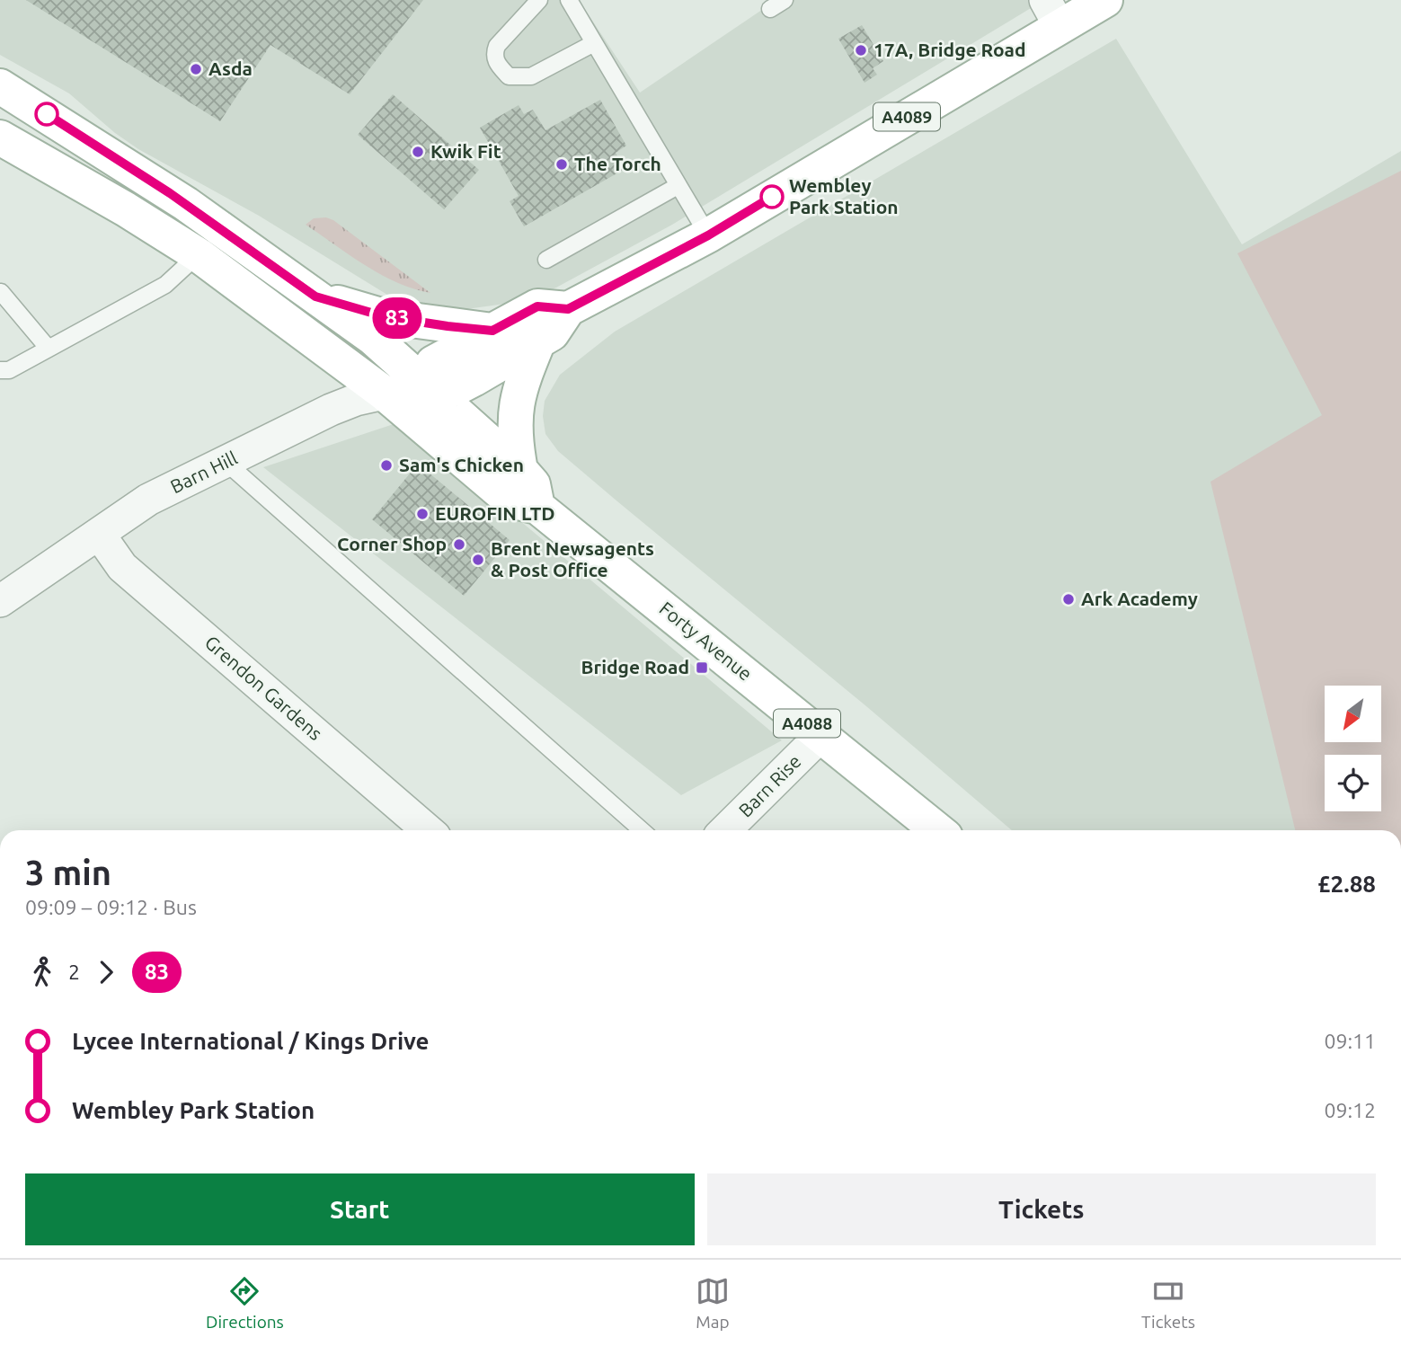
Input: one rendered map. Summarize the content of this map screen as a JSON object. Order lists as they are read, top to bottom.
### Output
{
  "streets": {
    "main road": ["A4089", "Forty Avenue", "A4088"],
    "street": ["Barn Hill", "Grendon Gardens", "Barn Rise"]
  },
  "crossings": [
    ["A4089", "Barn Hill"],
    ["Barn Hill", "Grendon Gardens"],
    ["Forty Avenue", "Barn Rise"]
  ],
  "places": {
    "other": [
      "17A, Bridge Road",
      "Asda",
      "Kwik Fit",
      "The Torch",
      "Wembley Park Station",
      "Sam's Chicken",
      "EUROFIN LTD",
      "Corner Shop",
      "Brent Newsagents & Post Office",
      "Ark Academy"
    ],
    "transit": ["Bridge Road"]
  },
  "lines": ["bus line 83"],
  "north": "bottom left",
  "page": {
    "on_map": "83",
    "heading": ["3 min", "09:09 – 09:12 · Bus", "£2.88"],
    "legs": ["2", "83"],
    "list": [
      {
        "name": "Lycee International / Kings Drive",
        "value": "09:11"
      },
      {
        "name": "Wembley Park Station",
        "value": "09:12"
      }
    ],
    "buttons": ["Start", "Tickets"],
    "tabs": ["Directions", "Map", "Tickets"]
  }
}
